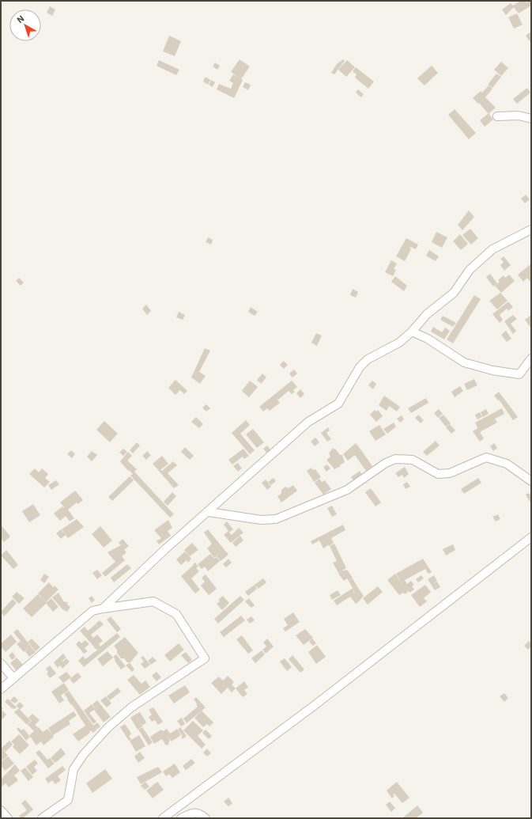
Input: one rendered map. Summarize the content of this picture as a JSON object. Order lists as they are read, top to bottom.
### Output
{
  "north": "top left"
}
